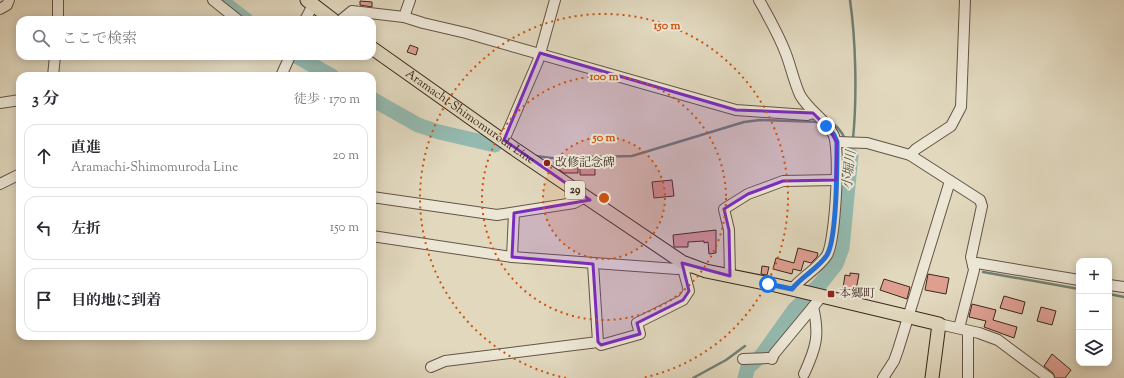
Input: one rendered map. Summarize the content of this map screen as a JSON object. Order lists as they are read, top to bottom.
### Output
{
  "streets": {
    "main road": ["Aramachi-Shimomuroda Line", "29"]
  },
  "water": ["小堀川"],
  "places": {
    "other": ["改修記念碑"],
    "transit": ["本郷町"]
  },
  "page": {
    "search": "ここで検索",
    "heading": ["3 分", "徒歩 · 170 m"],
    "list": [
      ["直進", "Aramachi-Shimomuroda Line", "20 m"],
      ["左折", "150 m"],
      "目的地に到着"
    ],
    "map_buttons": ["+", "−"]
  },
  "rings": ["150 m", "100 m", "50 m"]
}
